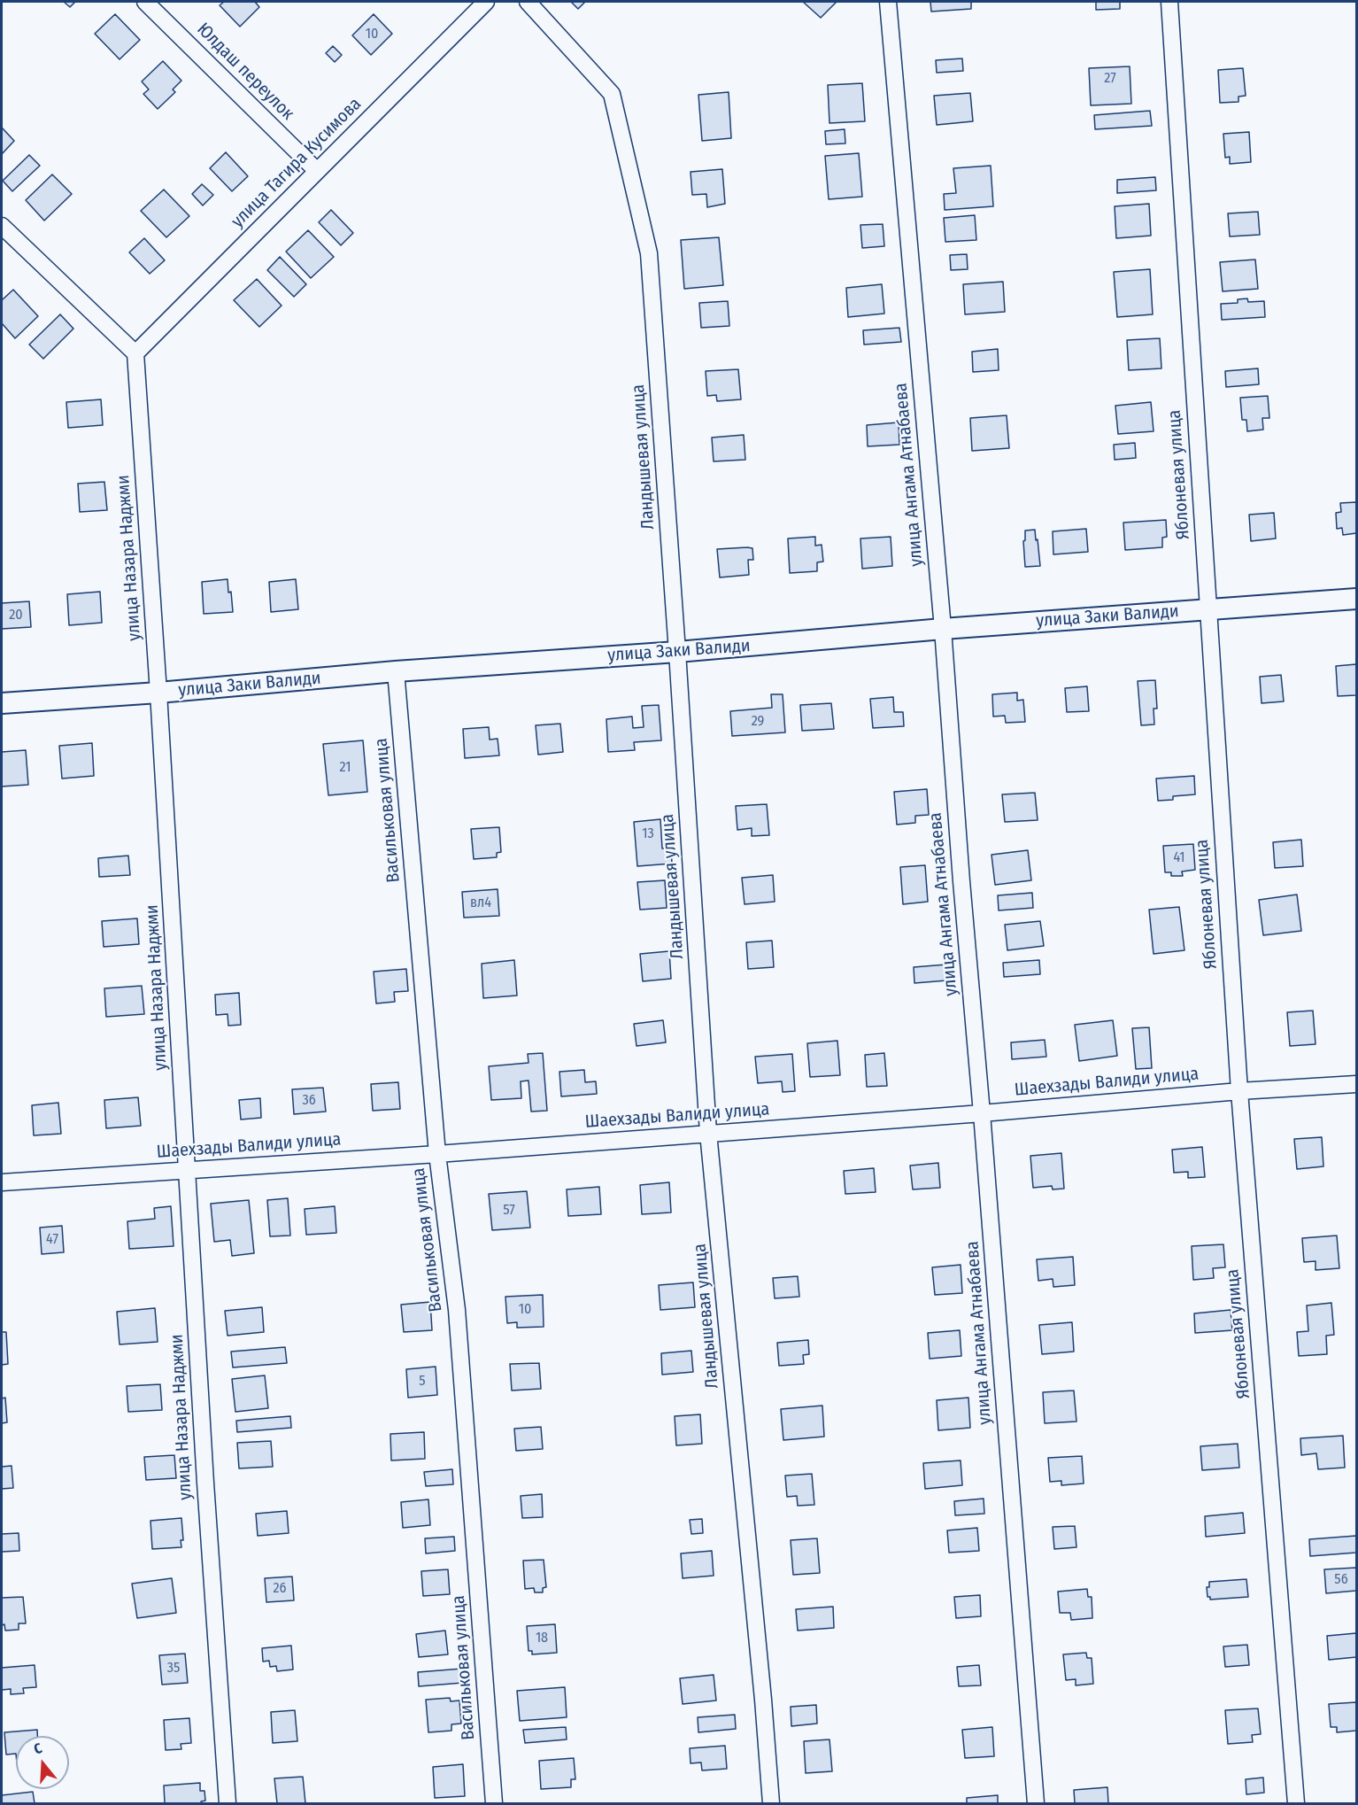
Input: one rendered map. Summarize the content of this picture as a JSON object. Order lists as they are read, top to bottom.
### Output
{
  "streets": {
    "street": [
      "Юлдаш переулок",
      "улица Тагира Кусимова",
      "Ландышевая улица",
      "улица Ангама Атнабаева",
      "Яблоневая улица",
      "улица Назара Наджми",
      "улица Заки Валиди",
      "Васильковая улица",
      "Шаехзады Валиди улица"
    ]
  },
  "crossings": [
    ["Юлдаш переулок", "улица Тагира Кусимова"],
    ["улица Тагира Кусимова", "улица Назара Наджми"],
    ["Ландышевая улица", "улица Заки Валиди"],
    ["Ландышевая улица", "Шаехзады Валиди улица"],
    ["улица Ангама Атнабаева", "улица Заки Валиди"],
    ["улица Ангама Атнабаева", "Шаехзады Валиди улица"],
    ["Яблоневая улица", "улица Заки Валиди"],
    ["Яблоневая улица", "Шаехзады Валиди улица"],
    ["улица Назара Наджми", "улица Заки Валиди"],
    ["улица Назара Наджми", "Шаехзады Валиди улица"],
    ["улица Заки Валиди", "Васильковая улица"],
    ["Васильковая улица", "Шаехзады Валиди улица"]
  ],
  "house_numbers": [
    "10",
    "27",
    "20",
    "29",
    "21",
    "13",
    "41",
    "вл4",
    "36",
    "57",
    "47",
    "10",
    "5",
    "56",
    "26",
    "18",
    "35"
  ],
  "north": "top"
}
